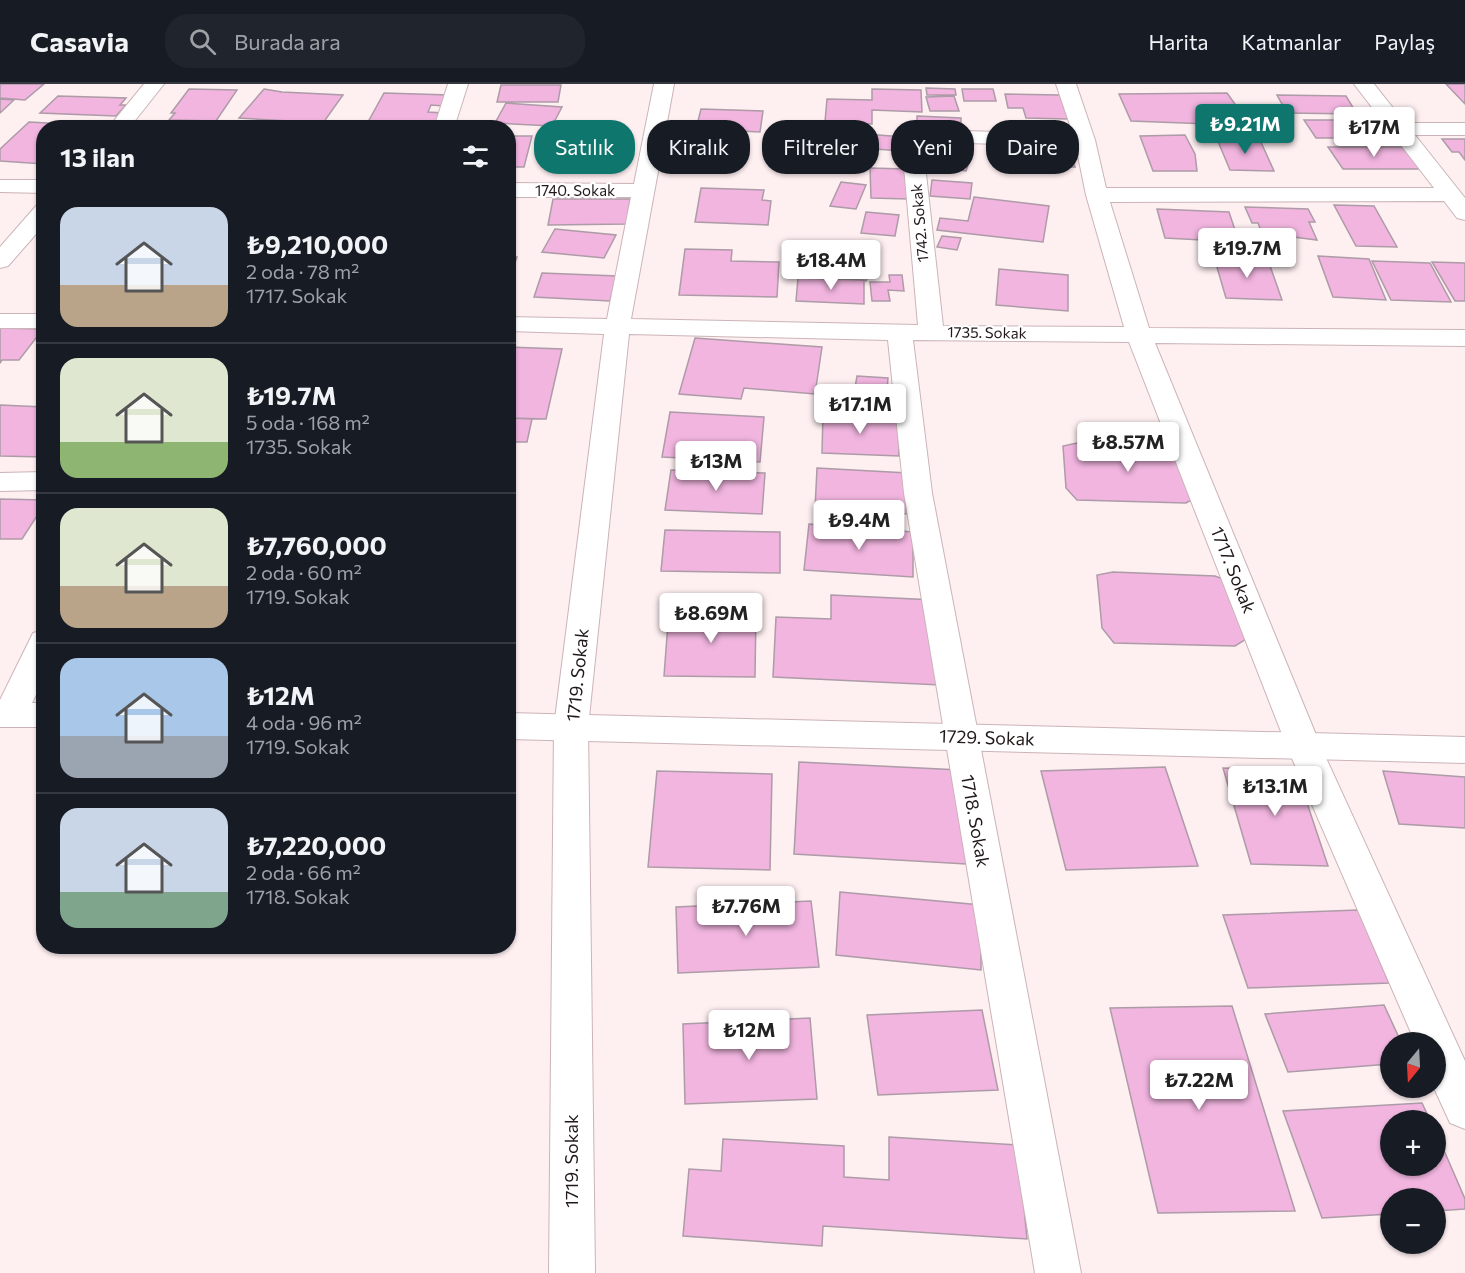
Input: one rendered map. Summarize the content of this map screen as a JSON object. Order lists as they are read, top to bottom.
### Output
{
  "streets": {
    "street": [
      "1740. Sokak",
      "1742. Sokak",
      "1735. Sokak",
      "1717. Sokak",
      "1719. Sokak",
      "1729. Sokak",
      "1718. Sokak"
    ]
  },
  "crossings": [
    ["1740. Sokak", "1719. Sokak"],
    ["1742. Sokak", "1735. Sokak"],
    ["1742. Sokak", "1717. Sokak"],
    ["1742. Sokak", "1718. Sokak"],
    ["1735. Sokak", "1717. Sokak"],
    ["1735. Sokak", "1719. Sokak"],
    ["1735. Sokak", "1718. Sokak"],
    ["1717. Sokak", "1729. Sokak"],
    ["1719. Sokak", "1729. Sokak"],
    ["1729. Sokak", "1718. Sokak"]
  ],
  "north": "bottom",
  "page": {
    "header": "Casavia",
    "search": "Burada ara",
    "nav": ["Harita", "Katmanlar", "Paylaş"],
    "price": [
      "₺9.21M",
      "₺17M",
      "₺19.7M",
      "₺18.4M",
      "₺17.1M",
      "₺8.57M",
      "₺13M",
      "₺9.4M",
      "₺8.69M",
      "₺13.1M",
      "₺7.76M",
      "₺12M",
      "₺7.22M"
    ],
    "chip": [
      "Satılık",
      "Kiralık",
      "Filtreler",
      "Yeni",
      "Daire"
    ],
    "heading": "13 ilan",
    "list": [
      {
        "name": "₺9,210,000",
        "note": "2 oda · 78 m² · 1717. Sokak"
      },
      {
        "name": "₺19.7M",
        "note": "5 oda · 168 m² · 1735. Sokak"
      },
      {
        "name": "₺7,760,000",
        "note": "2 oda · 60 m² · 1719. Sokak"
      },
      {
        "name": "₺12M",
        "note": "4 oda · 96 m² · 1719. Sokak"
      },
      {
        "name": "₺7,220,000",
        "note": "2 oda · 66 m² · 1718. Sokak"
      }
    ],
    "map_buttons": ["+", "−"]
  }
}
